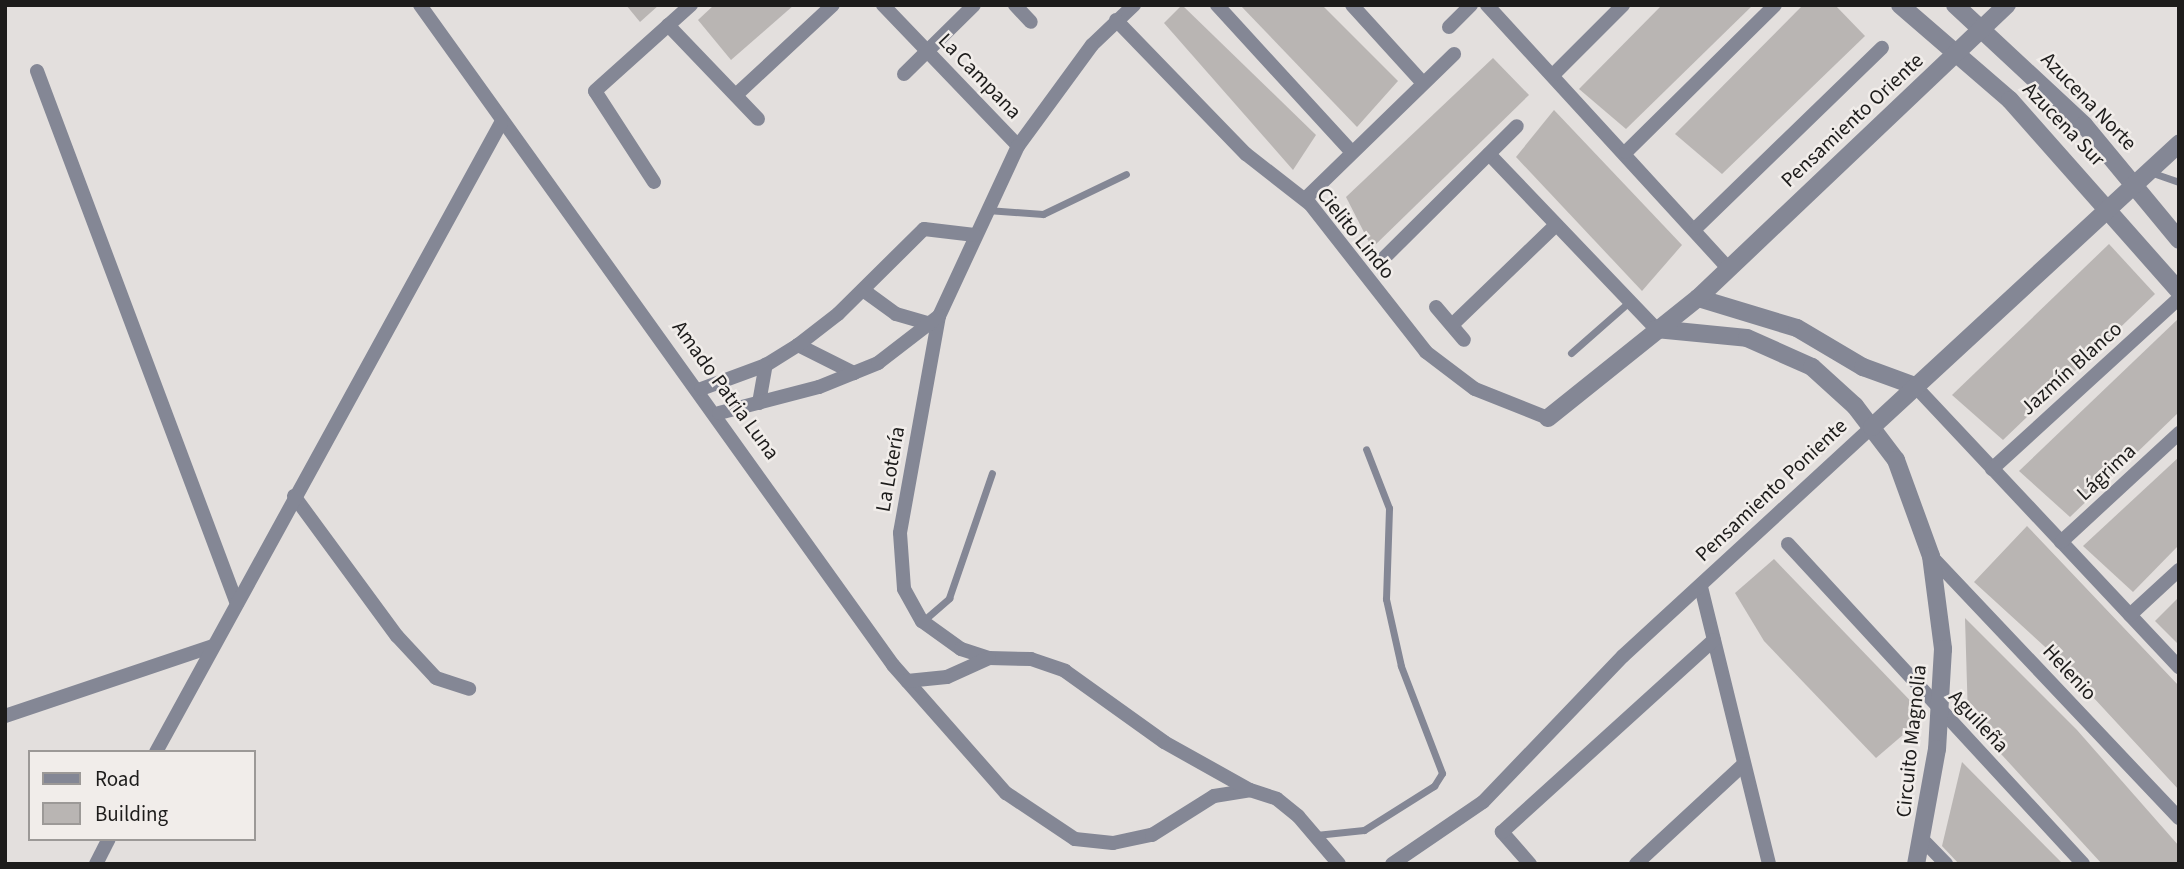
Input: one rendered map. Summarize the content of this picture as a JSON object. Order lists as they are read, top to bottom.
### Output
{
  "streets": {
    "street": [
      "La Campana",
      "Azucena Norte",
      "Pensamiento Oriente",
      "Azucena Sur",
      "Cielito Lindo",
      "Jazmín Blanco",
      "Amado Patria Luna",
      "La Lotería",
      "Lágrima",
      "Pensamiento Poniente",
      "Helenio",
      "Aguileña",
      "Circuito Magnolia"
    ]
  },
  "crossings": [
    ["La Campana", "La Lotería"],
    ["Azucena Norte", "Pensamiento Oriente"],
    ["Azucena Norte", "Pensamiento Poniente"],
    ["Pensamiento Oriente", "Azucena Sur"],
    ["Pensamiento Oriente", "Cielito Lindo"],
    ["Pensamiento Oriente", "Circuito Magnolia"],
    ["Azucena Sur", "Pensamiento Poniente"],
    ["Cielito Lindo", "La Lotería"],
    ["Amado Patria Luna", "La Lotería"],
    ["Pensamiento Poniente", "Circuito Magnolia"],
    ["Helenio", "Circuito Magnolia"],
    ["Aguileña", "Circuito Magnolia"]
  ],
  "legend": ["Road", "Building"]
}
